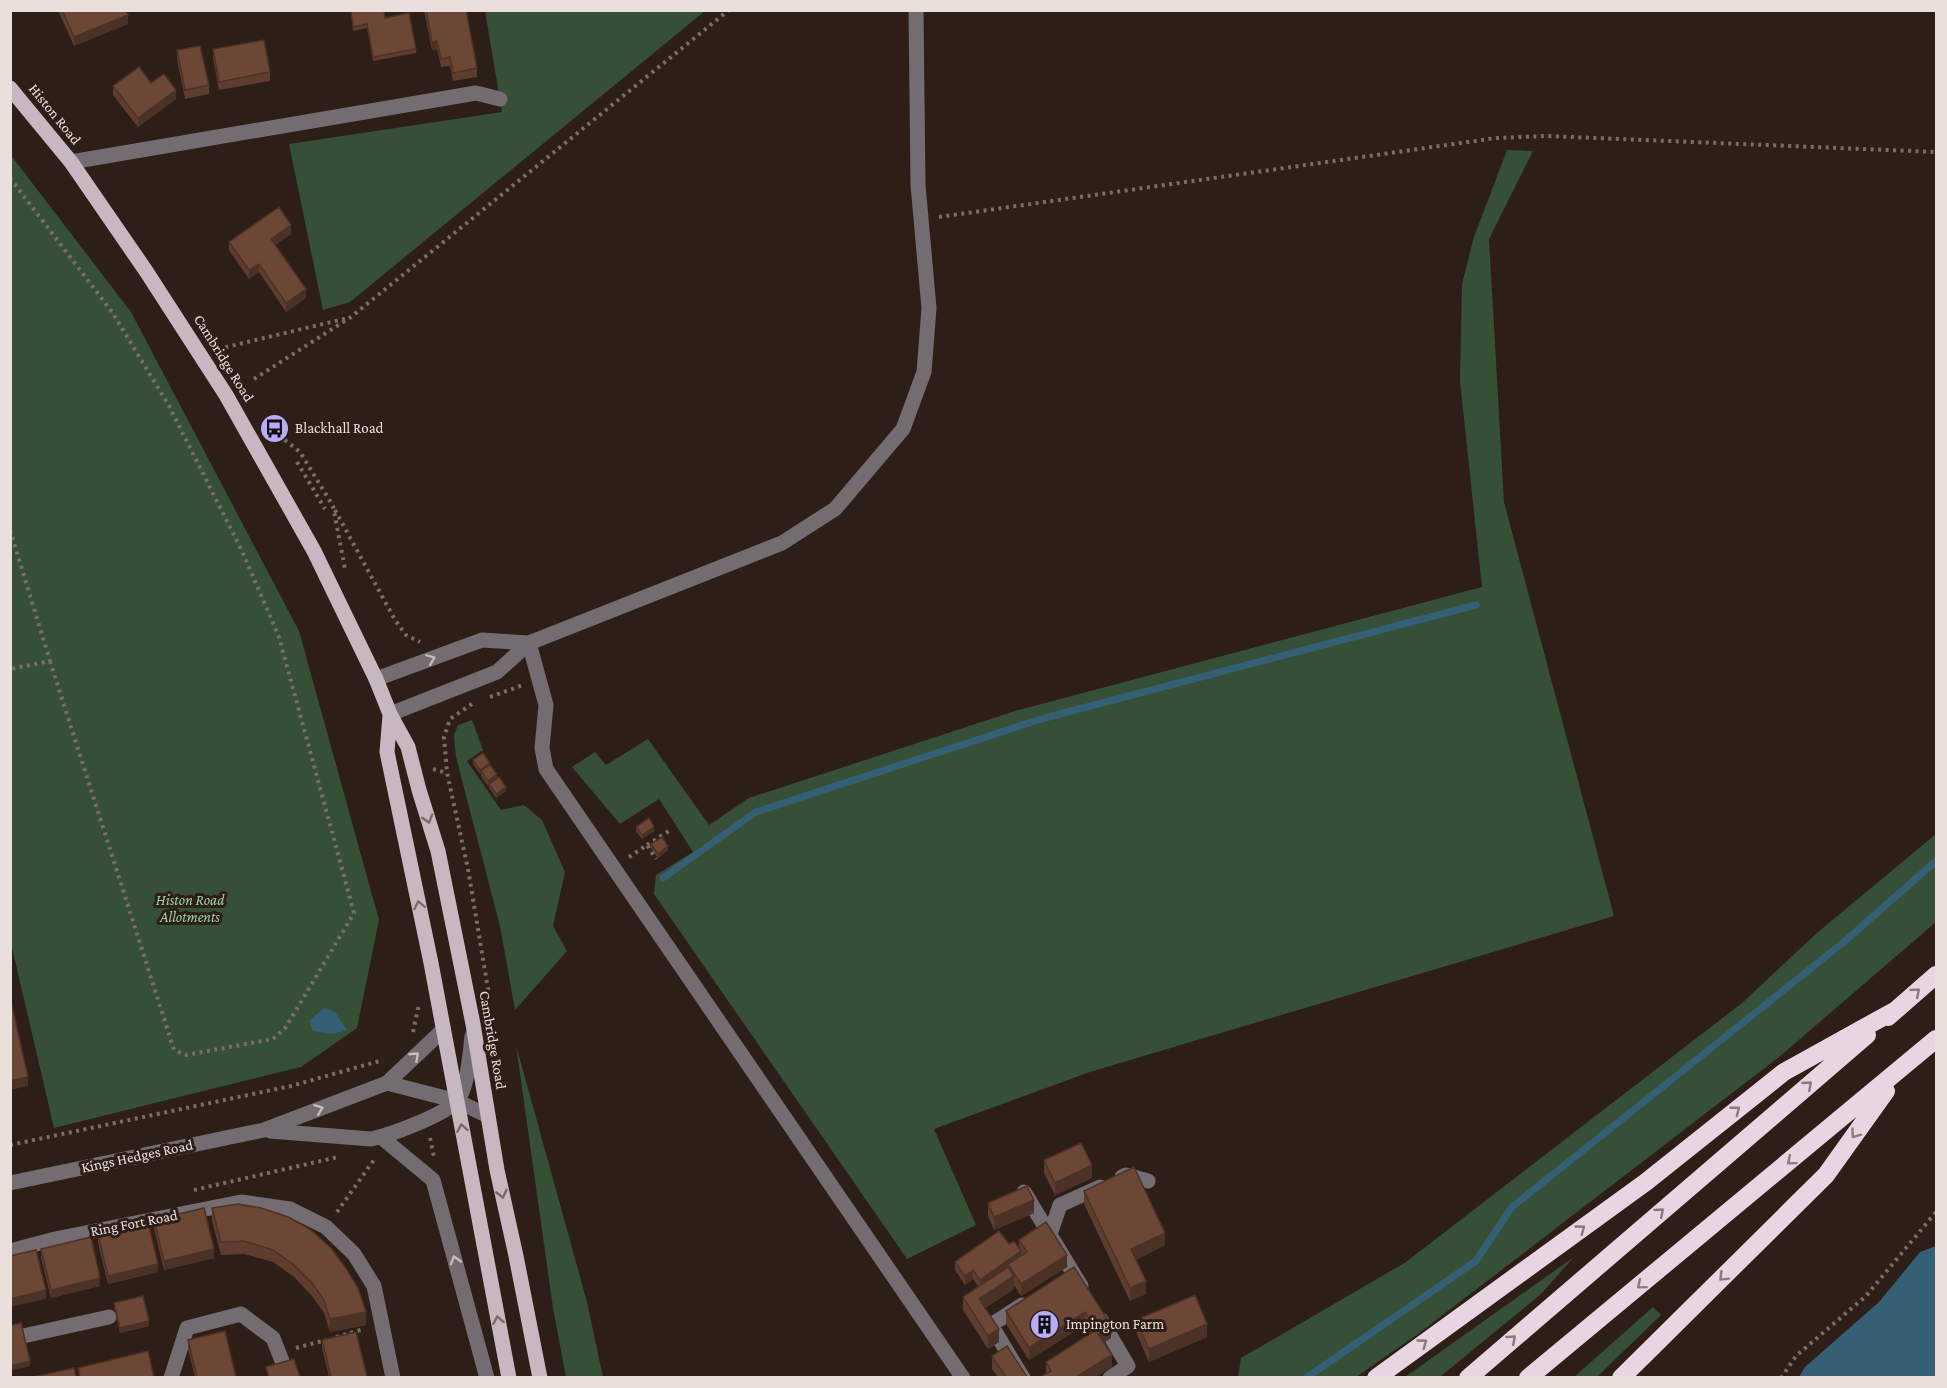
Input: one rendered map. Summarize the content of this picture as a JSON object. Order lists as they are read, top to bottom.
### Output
{
  "streets": {
    "main road": ["Histon Road", "Cambridge Road"],
    "street": ["Kings Hedges Road", "Ring Fort Road"]
  },
  "crossings": [
    ["Histon Road", "Cambridge Road"],
    ["Cambridge Road", "Kings Hedges Road"]
  ],
  "parks": ["Histon Road Allotments"],
  "places": {
    "bus stop": ["Blackhall Road"],
    "building": ["Impington Farm"]
  }
}
